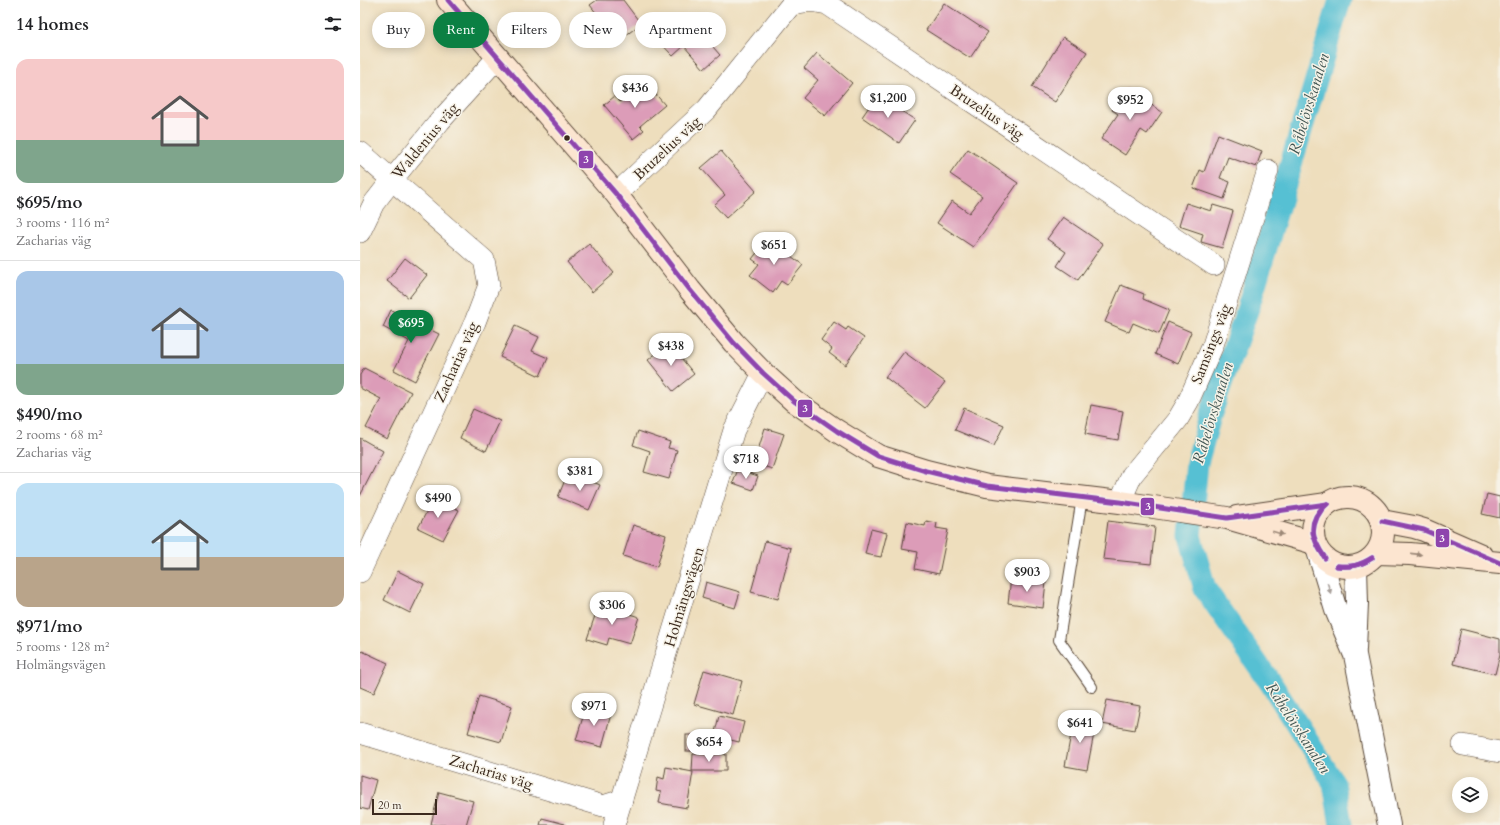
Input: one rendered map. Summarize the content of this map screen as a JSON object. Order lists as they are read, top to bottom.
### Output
{
  "streets": {
    "street": [
      "Bruzelius väg",
      "Waldenius väg",
      "Samsings väg",
      "Zacharias väg",
      "Holmängsvägen"
    ]
  },
  "crossings": [
    ["Waldenius väg", "Zacharias väg"],
    ["Zacharias väg", "Holmängsvägen"]
  ],
  "water": ["Råbelövskanalen"],
  "lines": ["transit line 3"],
  "scale_bar": "20 m",
  "page": {
    "heading": "14 homes",
    "chip": [
      "Buy",
      "Rent",
      "Filters",
      "New",
      "Apartment"
    ],
    "list": [
      {
        "name": "$695/mo",
        "note": "3 rooms · 116 m² · Zacharias väg"
      },
      {
        "name": "$490/mo",
        "note": "2 rooms · 68 m² · Zacharias väg"
      },
      {
        "name": "$971/mo",
        "note": "5 rooms · 128 m² · Holmängsvägen"
      }
    ],
    "price": [
      "$436",
      "$1,200",
      "$952",
      "$651",
      "$695",
      "$438",
      "$718",
      "$381",
      "$490",
      "$903",
      "$306",
      "$971",
      "$641",
      "$654"
    ],
    "scale": "20 m"
  }
}
